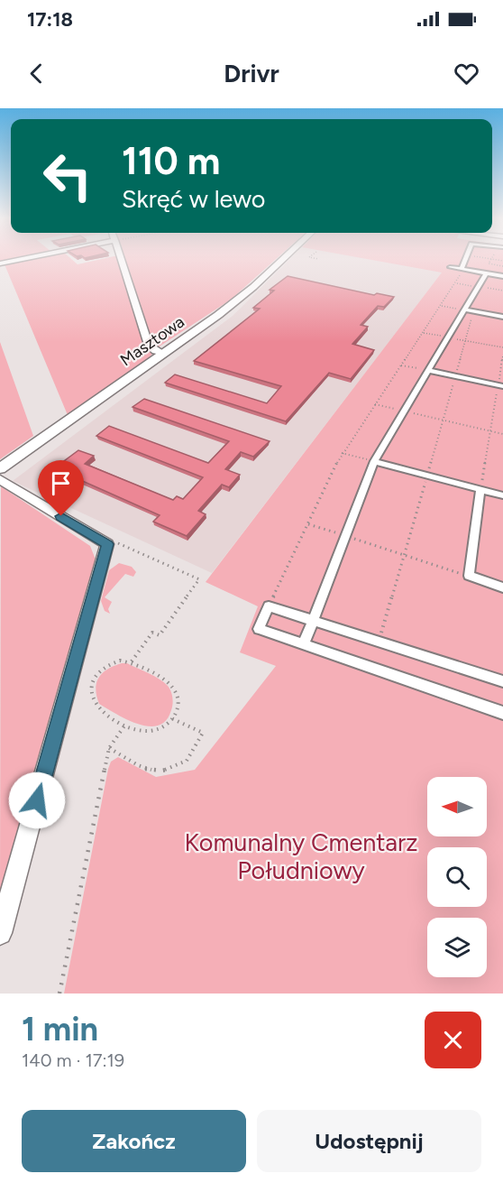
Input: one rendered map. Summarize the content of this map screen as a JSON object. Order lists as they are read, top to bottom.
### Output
{
  "streets": {
    "street": ["Masztowa"]
  },
  "parks": ["Komunalny Cmentarz Południowy"],
  "north": "left",
  "page": {
    "status": "17:18",
    "header": "Drivr",
    "turn": ["110 m", "Skręć w lewo"],
    "heading": ["1 min", "140 m · 17:19"],
    "buttons": ["Zakończ", "Udostępnij"]
  }
}
